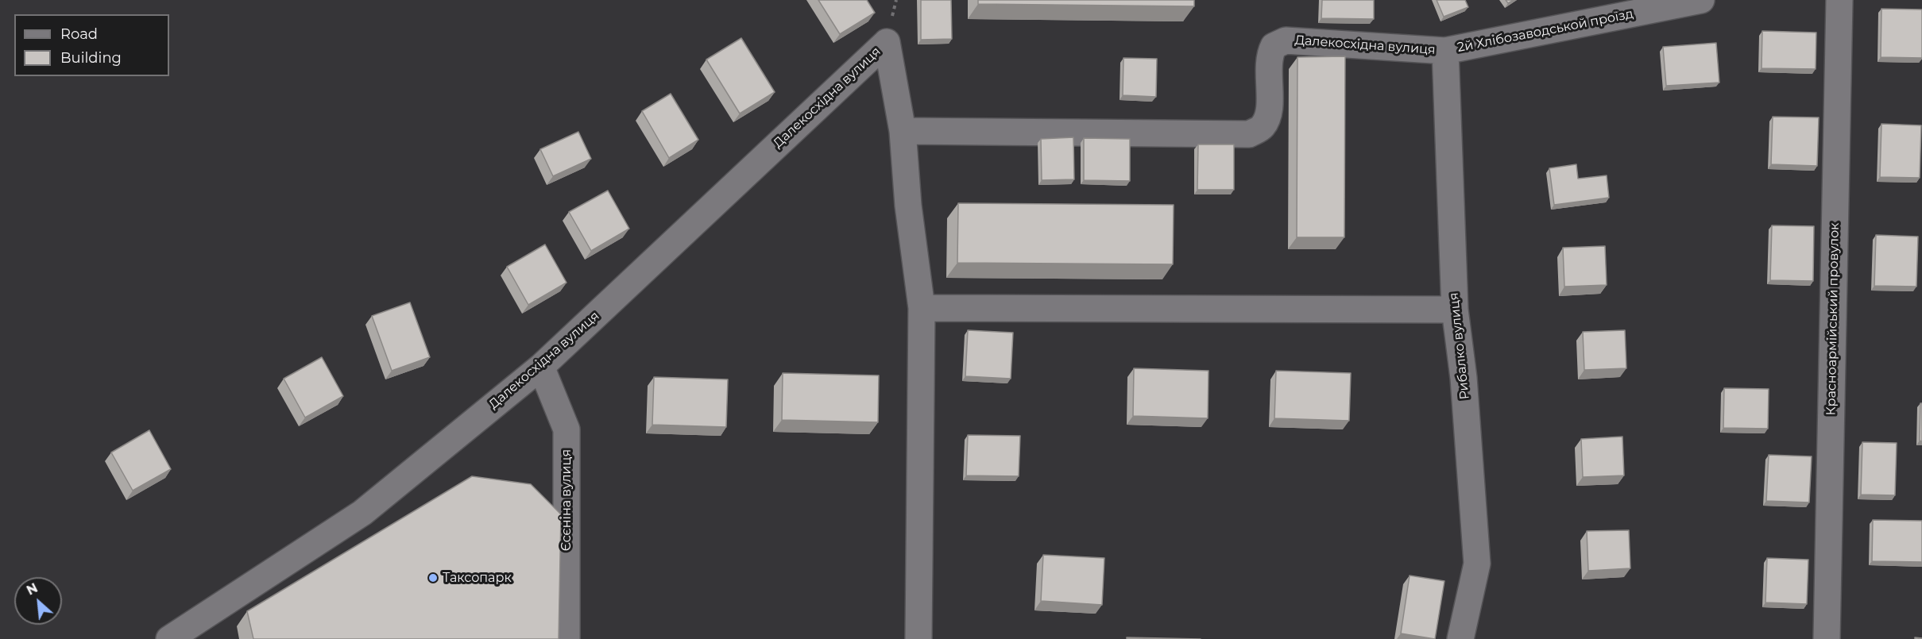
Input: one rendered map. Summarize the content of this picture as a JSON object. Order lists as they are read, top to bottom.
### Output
{
  "streets": {
    "street": [
      "2й Хлібозаводськой проїзд",
      "Далекосхідна вулиця",
      "Красноармійський провулок",
      "Рибалко вулиця",
      "Єсєніна вулиця"
    ]
  },
  "crossings": [
    ["2й Хлібозаводськой проїзд", "Далекосхідна вулиця"],
    ["2й Хлібозаводськой проїзд", "Рибалко вулиця"],
    ["Далекосхідна вулиця", "Рибалко вулиця"],
    ["Далекосхідна вулиця", "Єсєніна вулиця"]
  ],
  "places": ["Таксопарк"],
  "legend": ["Road", "Building"],
  "north": "top left"
}
